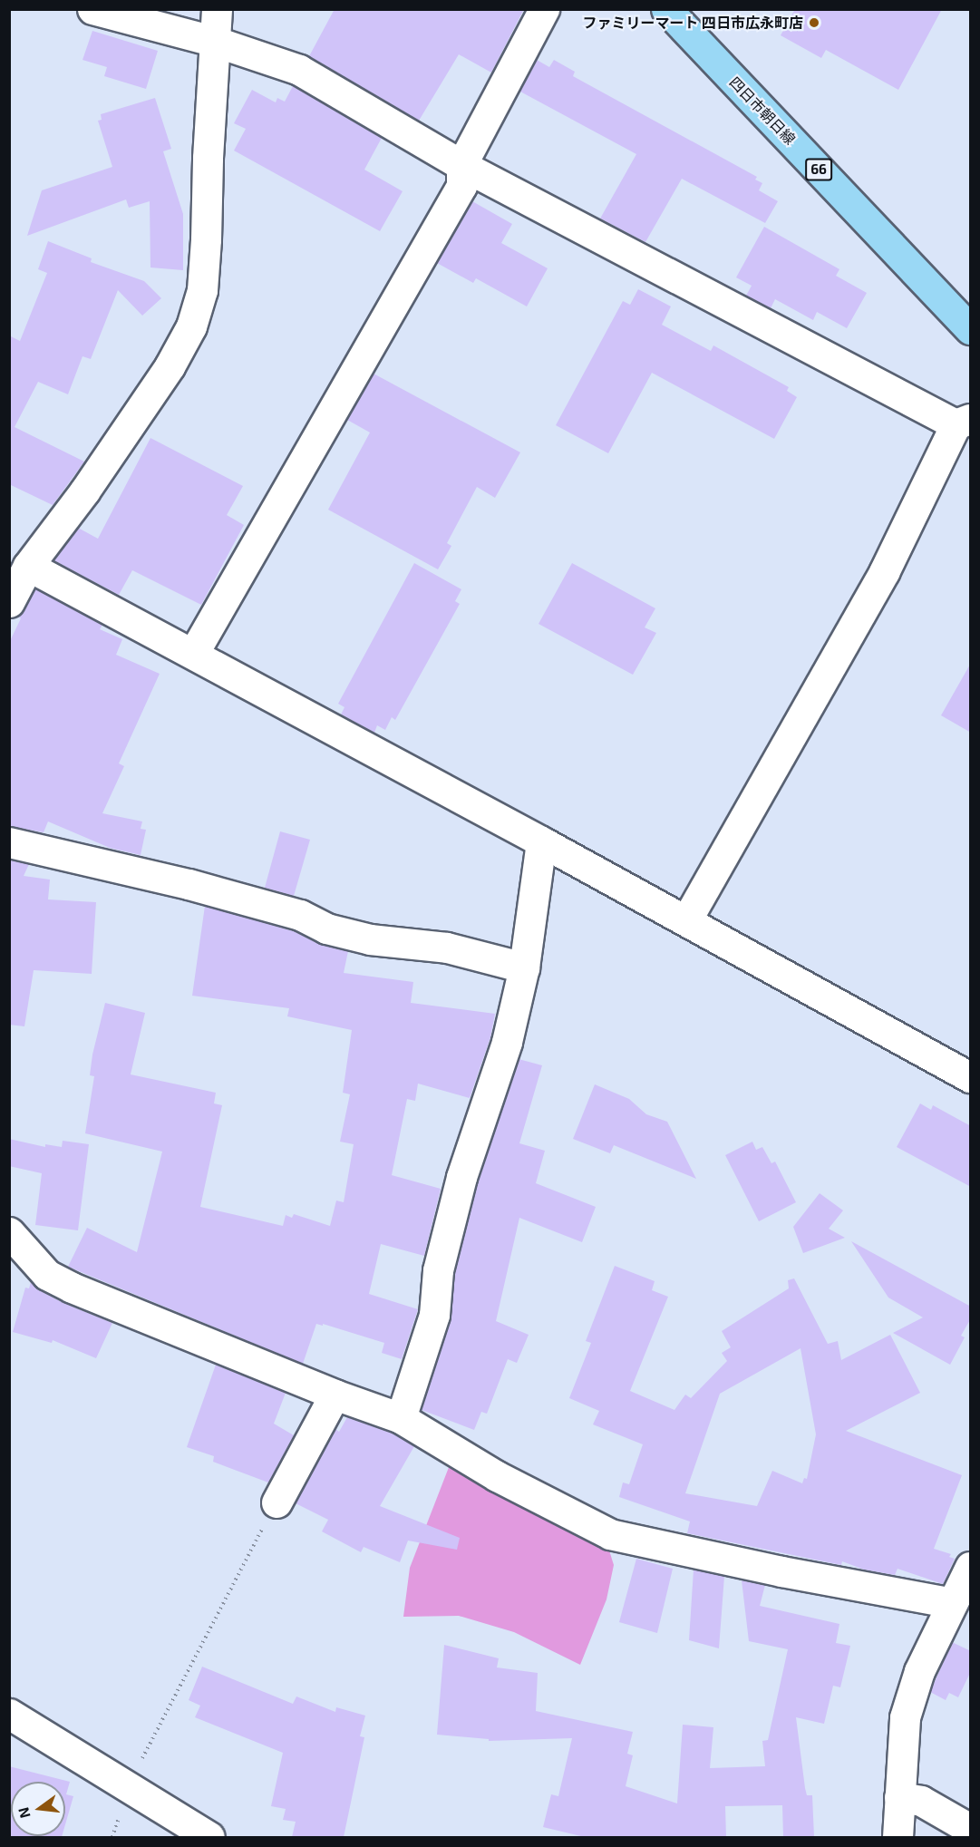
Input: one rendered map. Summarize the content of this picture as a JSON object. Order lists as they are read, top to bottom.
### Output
{
  "streets": {
    "main road": ["四日市朝日線", "66"]
  },
  "places": ["ファミリーマート 四日市広永町店"],
  "north": "left"
}
